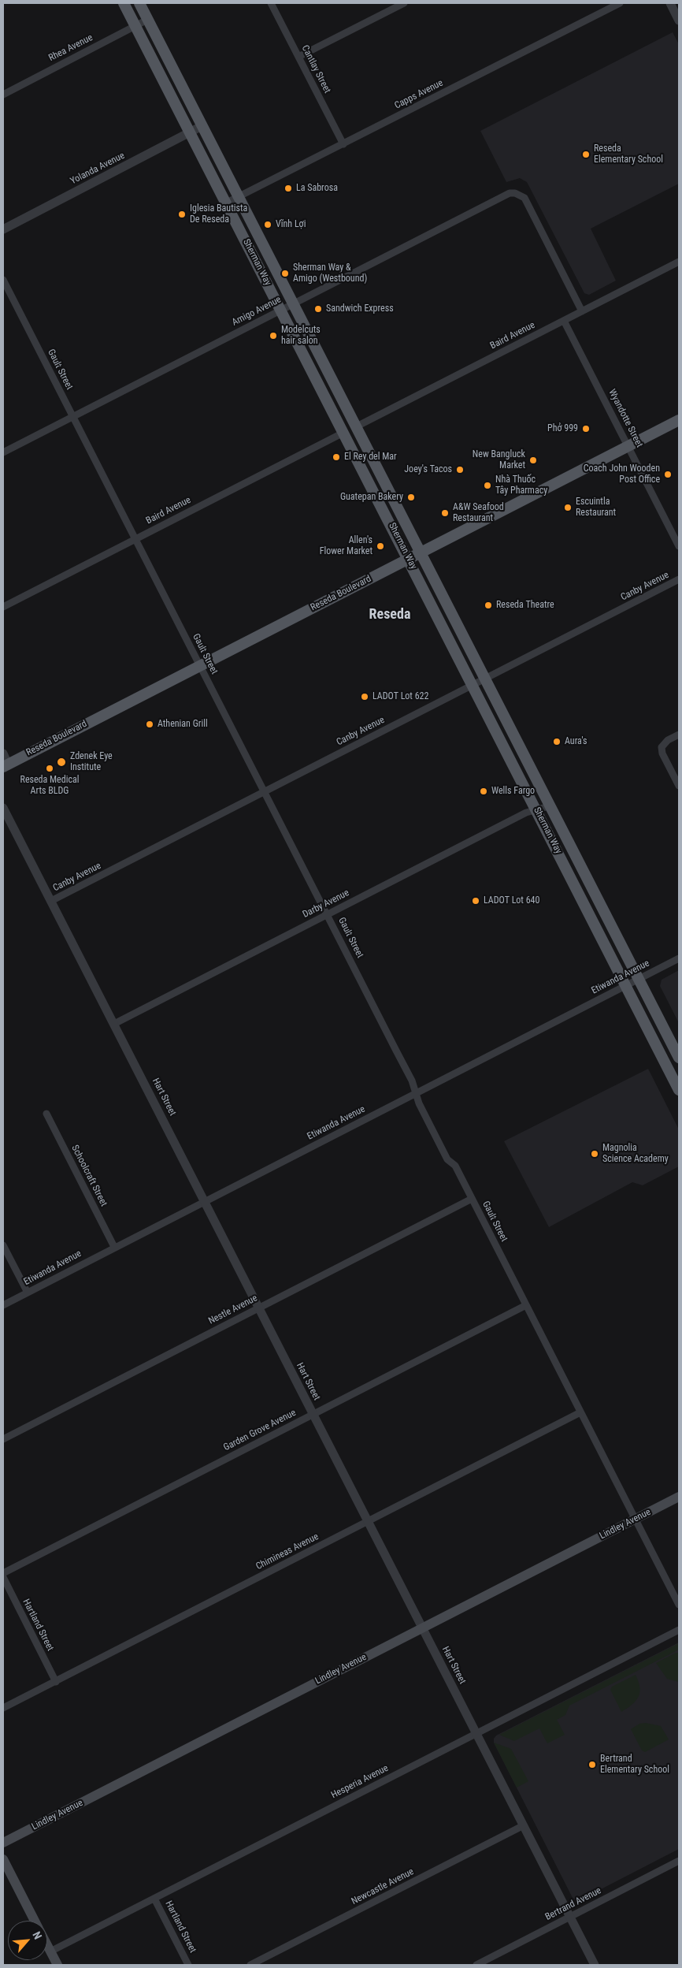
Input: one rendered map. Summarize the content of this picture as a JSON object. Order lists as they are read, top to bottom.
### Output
{
  "streets": {
    "main road": ["Sherman Way", "Reseda Boulevard", "Lindley Avenue"],
    "street": [
      "Rhea Avenue",
      "Cantlay Street",
      "Capps Avenue",
      "Yolanda Avenue",
      "Amigo Avenue",
      "Baird Avenue",
      "Gault Street",
      "Wyandotte Street",
      "Canby Avenue",
      "Darby Avenue",
      "Etiwanda Avenue",
      "Hart Street",
      "Schoolcraft Street",
      "Nestle Avenue",
      "Garden Grove Avenue",
      "Chimineas Avenue",
      "Hartland Street",
      "Hesperia Avenue",
      "Newcastle Avenue",
      "Bertrand Avenue"
    ]
  },
  "crossings": [
    ["Rhea Avenue", "Sherman Way"],
    ["Cantlay Street", "Capps Avenue"],
    ["Capps Avenue", "Sherman Way"],
    ["Yolanda Avenue", "Sherman Way"],
    ["Sherman Way", "Amigo Avenue"],
    ["Sherman Way", "Baird Avenue"],
    ["Sherman Way", "Canby Avenue"],
    ["Sherman Way", "Reseda Boulevard"],
    ["Sherman Way", "Darby Avenue"],
    ["Sherman Way", "Etiwanda Avenue"],
    ["Amigo Avenue", "Baird Avenue"],
    ["Amigo Avenue", "Gault Street"],
    ["Baird Avenue", "Gault Street"],
    ["Baird Avenue", "Wyandotte Street"],
    ["Gault Street", "Canby Avenue"],
    ["Gault Street", "Reseda Boulevard"],
    ["Gault Street", "Darby Avenue"],
    ["Gault Street", "Etiwanda Avenue"],
    ["Gault Street", "Nestle Avenue"],
    ["Gault Street", "Garden Grove Avenue"],
    ["Gault Street", "Lindley Avenue"],
    ["Gault Street", "Chimineas Avenue"],
    ["Wyandotte Street", "Reseda Boulevard"],
    ["Canby Avenue", "Hart Street"],
    ["Darby Avenue", "Hart Street"],
    ["Etiwanda Avenue", "Hart Street"],
    ["Etiwanda Avenue", "Schoolcraft Street"],
    ["Hart Street", "Nestle Avenue"],
    ["Hart Street", "Garden Grove Avenue"],
    ["Hart Street", "Lindley Avenue"],
    ["Hart Street", "Chimineas Avenue"],
    ["Hart Street", "Hesperia Avenue"],
    ["Hart Street", "Newcastle Avenue"],
    ["Hart Street", "Bertrand Avenue"],
    ["Chimineas Avenue", "Hartland Street"],
    ["Hartland Street", "Hesperia Avenue"]
  ],
  "districts": ["Reseda"],
  "places": [
    "Reseda Elementary School",
    "La Sabrosa",
    "Iglesia Bautista De Reseda",
    "Vĩnh Lợi",
    "Sherman Way & Amigo (Westbound)",
    "Sandwich Express",
    "Modelcuts hair salon",
    "Phở 999",
    "El Rey del Mar",
    "New Bangluck Market",
    "Joey's Tacos",
    "Coach John Wooden Post Office",
    "Nhà Thuốc Tây Pharmacy",
    "Guatepan Bakery",
    "Escuintla Restaurant",
    "A&W Seafood Restaurant",
    "Allen's Flower Market",
    "Reseda Theatre",
    "LADOT Lot 622",
    "Athenian Grill",
    "Aura's",
    "Zdenek Eye Institute",
    "Reseda Medical Arts BLDG",
    "Wells Fargo",
    "LADOT Lot 640",
    "Magnolia Science Academy",
    "Bertrand Elementary School"
  ],
  "north": "top right"
}
